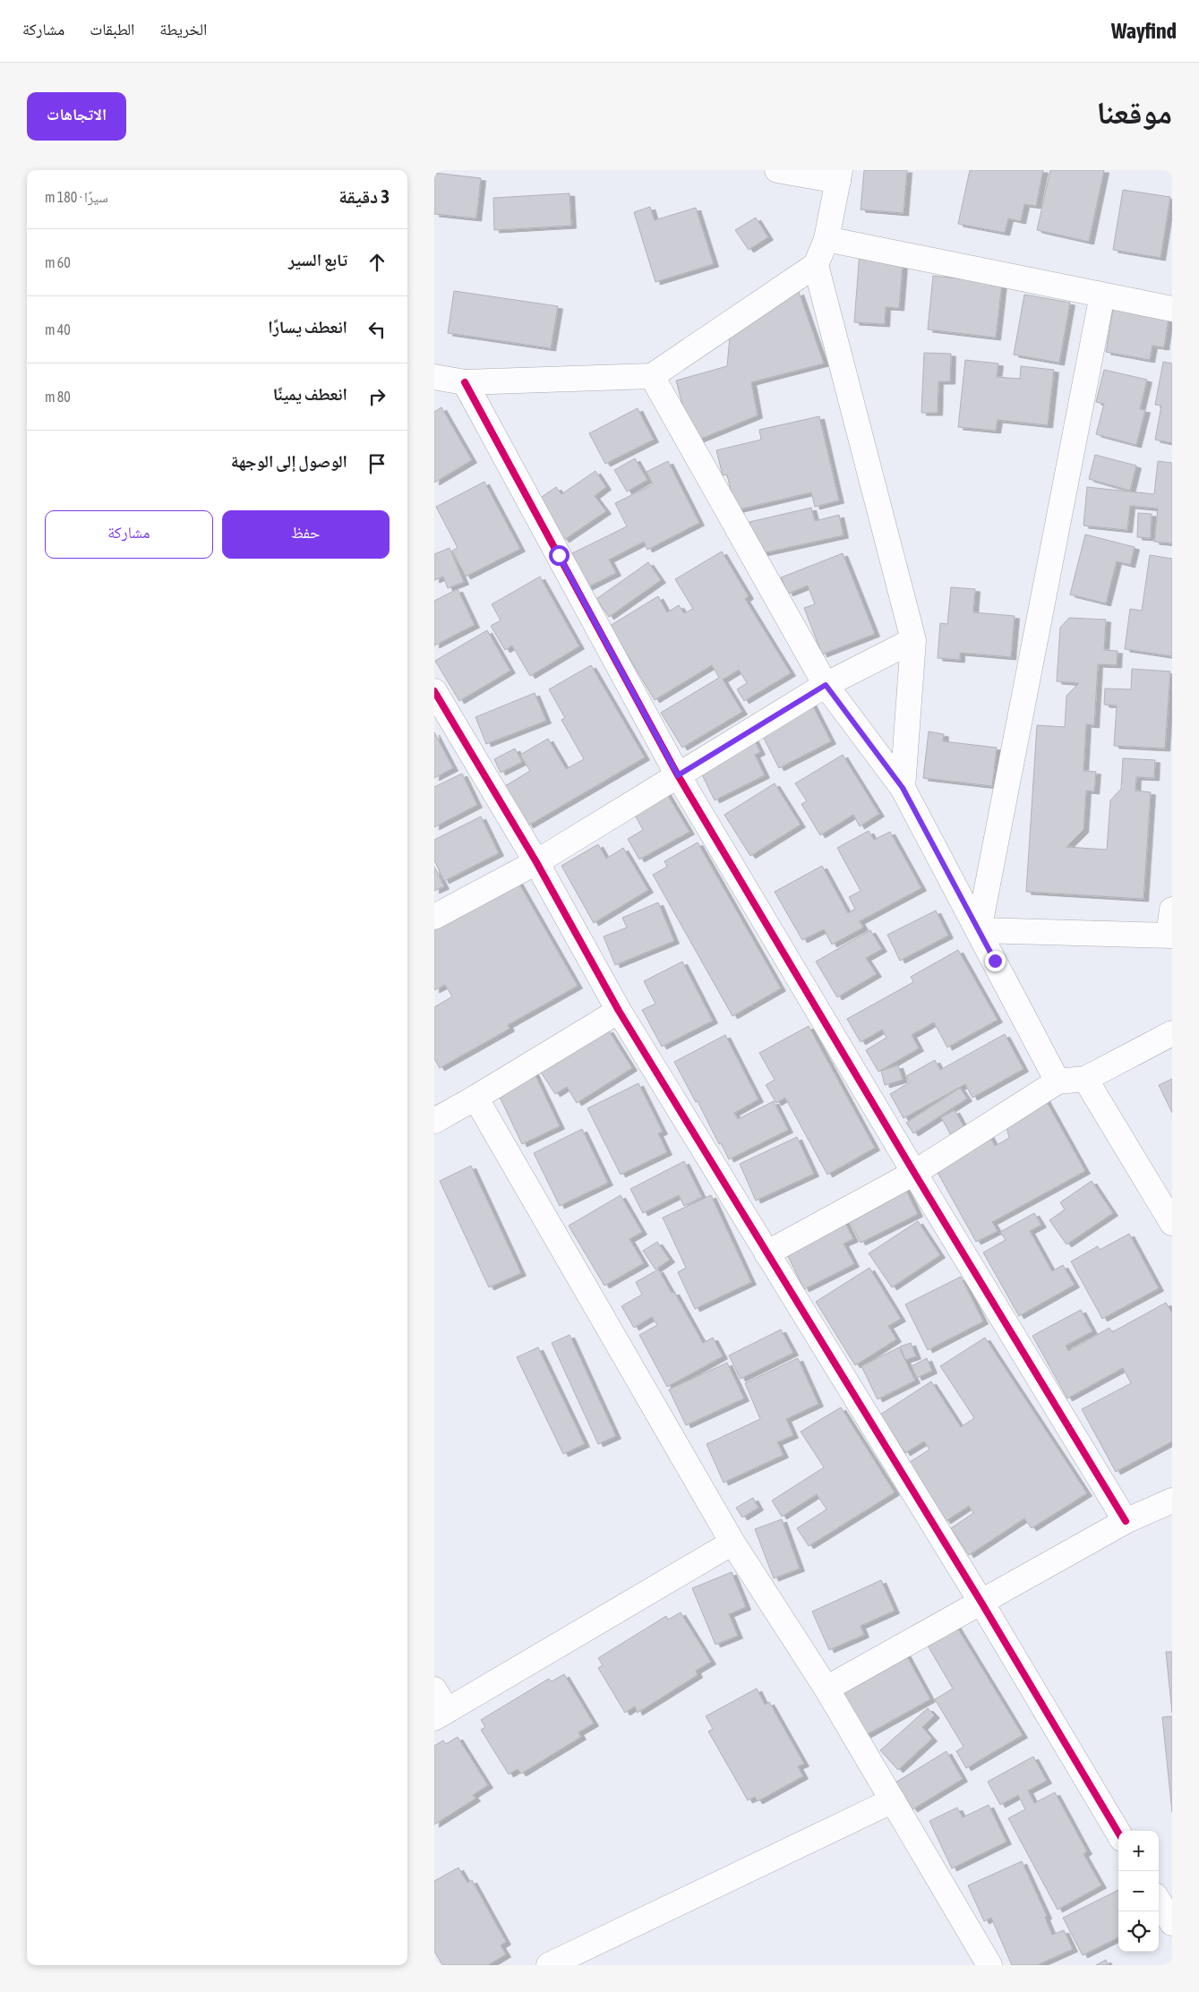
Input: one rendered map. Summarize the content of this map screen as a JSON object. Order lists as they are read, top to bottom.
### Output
{
  "page": {
    "header": "Wayfind",
    "nav": ["الخريطة", "الطبقات", "مشاركة"],
    "title": "موقعنا",
    "buttons": [
      "الاتجاهات",
      ["حفظ", "مشاركة"]
    ],
    "heading": ["3 دقيقة", "سيرًا · 180 m"],
    "list": [
      ["تابع السير", "60 m"],
      ["انعطف يسارًا", "40 m"],
      ["انعطف يمينًا", "80 m"],
      "الوصول إلى الوجهة"
    ],
    "map_buttons": ["+", "−"]
  }
}
